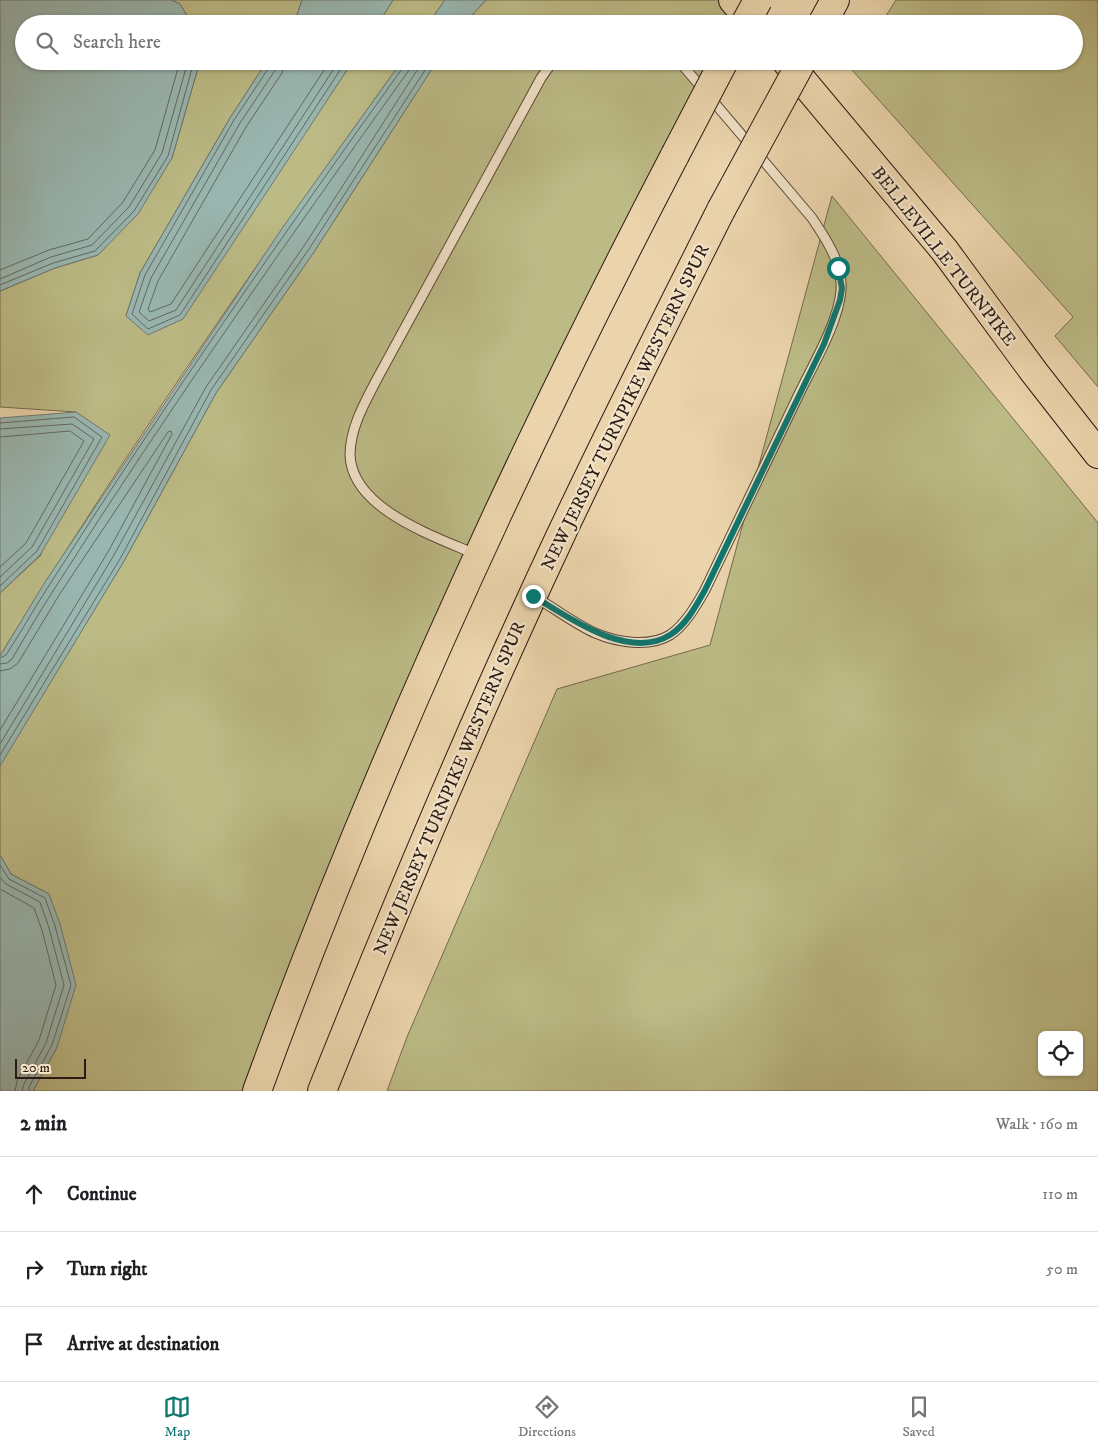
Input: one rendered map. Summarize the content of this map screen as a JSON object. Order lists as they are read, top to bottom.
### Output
{
  "streets": {
    "main road": ["BELLEVILLE TURNPIKE", "NEW JERSEY TURNPIKE WESTERN SPUR"]
  },
  "scale_bar": "20 m",
  "page": {
    "search": "Search here",
    "scale": "20 m",
    "heading": ["2 min", "Walk · 160 m"],
    "list": [
      ["Continue", "110 m"],
      ["Turn right", "50 m"],
      "Arrive at destination"
    ],
    "nav": ["Map", "Directions", "Saved"]
  }
}
